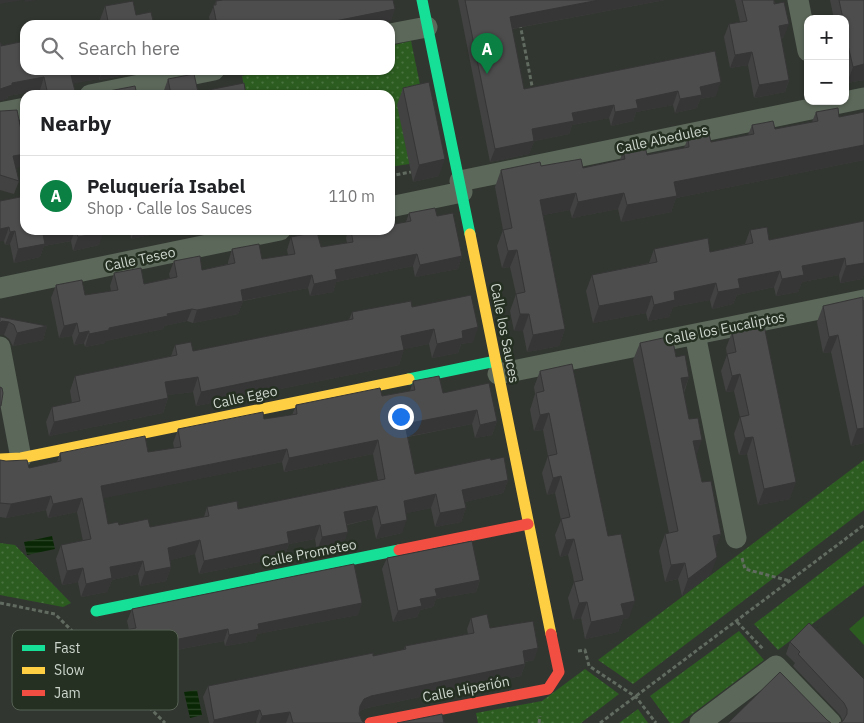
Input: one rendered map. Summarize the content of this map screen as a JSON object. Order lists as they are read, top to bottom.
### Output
{
  "streets": {
    "street": [
      "Calle Abedules",
      "Calle Teseo",
      "Calle los Eucaliptos",
      "Calle los Sauces",
      "Calle Egeo",
      "Calle Prometeo",
      "Calle Hiperión"
    ]
  },
  "crossings": [
    ["Calle Abedules", "Calle los Sauces"],
    ["Calle los Eucaliptos", "Calle los Sauces"],
    ["Calle los Eucaliptos", "Calle Egeo"],
    ["Calle los Sauces", "Calle Egeo"],
    ["Calle los Sauces", "Calle Prometeo"],
    ["Calle los Sauces", "Calle Hiperión"]
  ],
  "legend": ["Fast", "Slow", "Jam"],
  "page": {
    "map_buttons": ["+", "−"],
    "search": "Search here",
    "pins": "A",
    "heading": "Nearby",
    "list": [
      {
        "mark": "A",
        "name": "Peluquería Isabel",
        "note": "Shop · Calle los Sauces",
        "value": "110 m"
      }
    ]
  }
}
